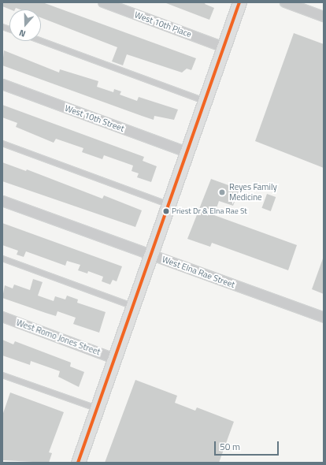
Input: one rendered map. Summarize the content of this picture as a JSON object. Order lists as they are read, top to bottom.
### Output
{
  "streets": {
    "street": [
      "West 10th Place",
      "West 10th Street",
      "West Elna Rae Street",
      "West Romo Jones Street"
    ]
  },
  "places": ["Reyes Family Medicine", "Priest Dr & Elna Rae St"],
  "scale_bar": "50 m",
  "north": "bottom"
}
